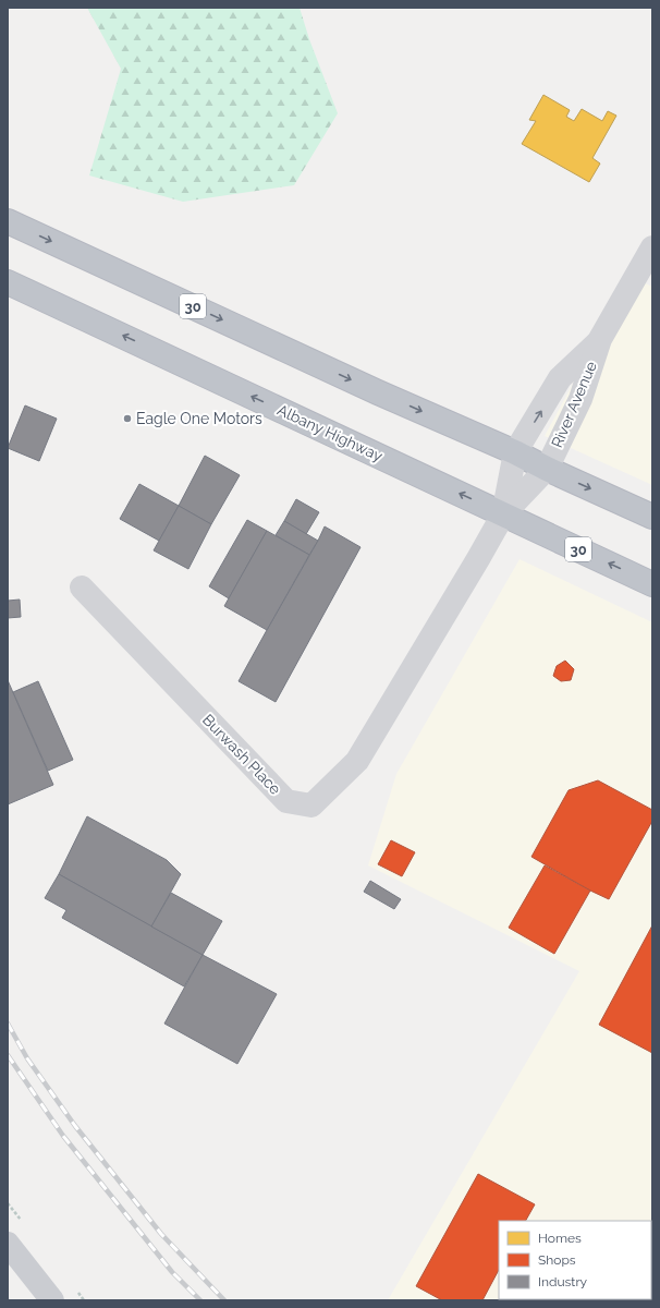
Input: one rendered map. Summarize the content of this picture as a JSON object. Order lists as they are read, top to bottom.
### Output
{
  "streets": {
    "highway": ["30", "Albany Highway"],
    "street": ["River Avenue", "Burwash Place"]
  },
  "crossings": [
    ["30", "River Avenue"],
    ["River Avenue", "Albany Highway"],
    ["River Avenue", "Burwash Place"],
    ["Albany Highway", "Burwash Place"]
  ],
  "places": ["Eagle One Motors"],
  "legend": ["Homes", "Shops", "Industry"]
}
